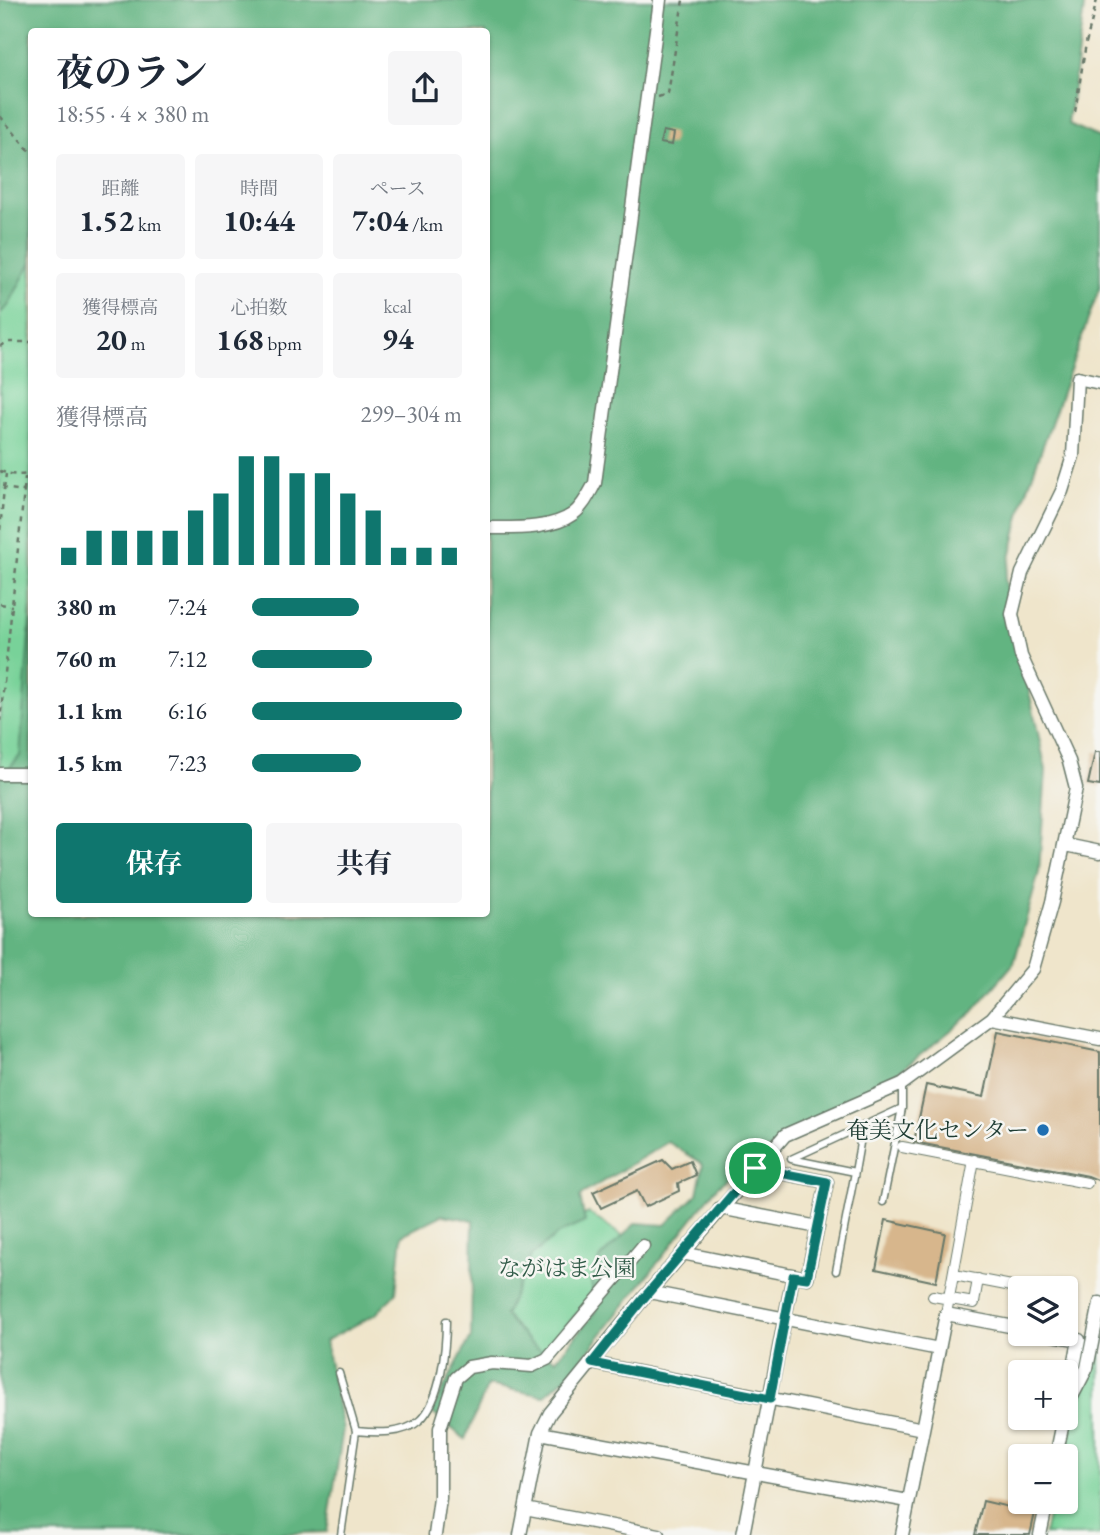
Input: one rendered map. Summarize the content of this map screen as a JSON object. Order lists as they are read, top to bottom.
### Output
{
  "parks": ["ながはま公園"],
  "places": ["奄美文化センター"],
  "page": {
    "heading": ["夜のラン", "18:55 · 4 × 380 m"],
    "stats": [
      ["距離", "1.52 km"],
      ["時間", "10:44"],
      ["ペース", "7:04 /km"],
      ["獲得標高", "20 m"],
      ["心拍数", "168 bpm"],
      ["kcal", "94"]
    ],
    "chart": ["獲得標高", "299–304 m"],
    "list": [
      {
        "name": "380 m",
        "note": "7:24"
      },
      {
        "name": "760 m",
        "note": "7:12"
      },
      {
        "name": "1.1 km",
        "note": "6:16"
      },
      {
        "name": "1.5 km",
        "note": "7:23"
      }
    ],
    "buttons": ["保存", "共有"],
    "map_buttons": ["+", "−"]
  }
}
